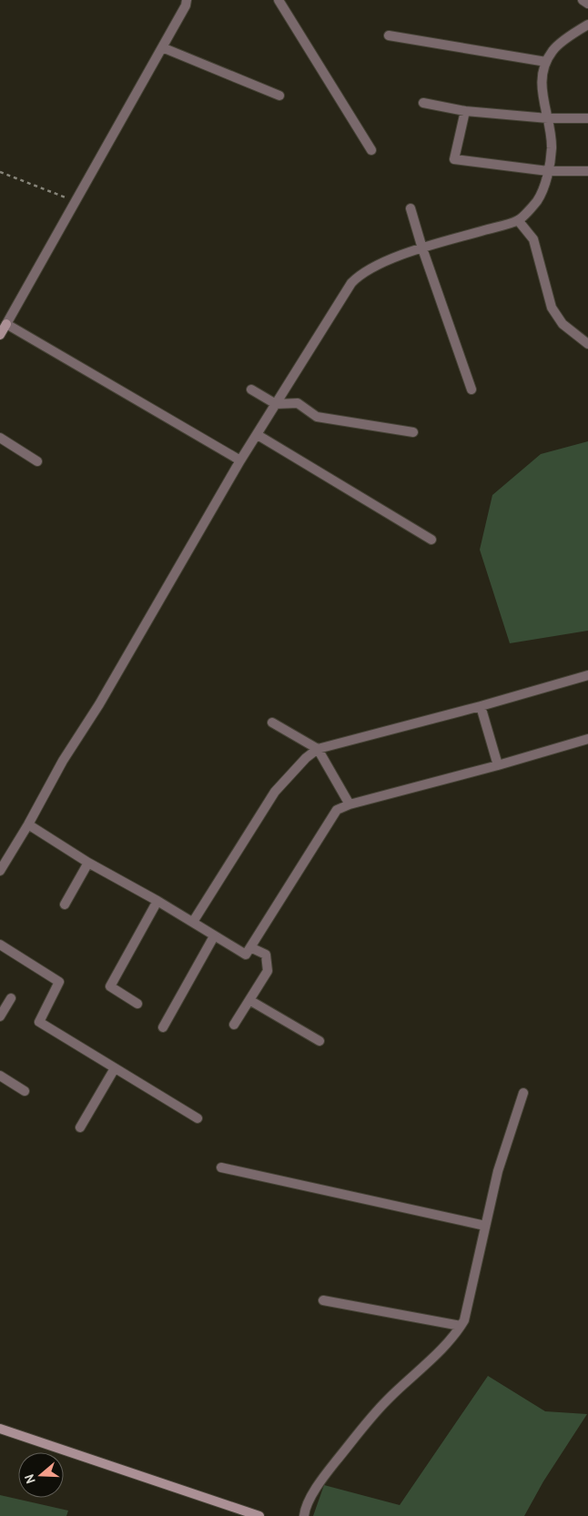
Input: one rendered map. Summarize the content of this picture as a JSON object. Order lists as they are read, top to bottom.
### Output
{
  "north": "left"
}
